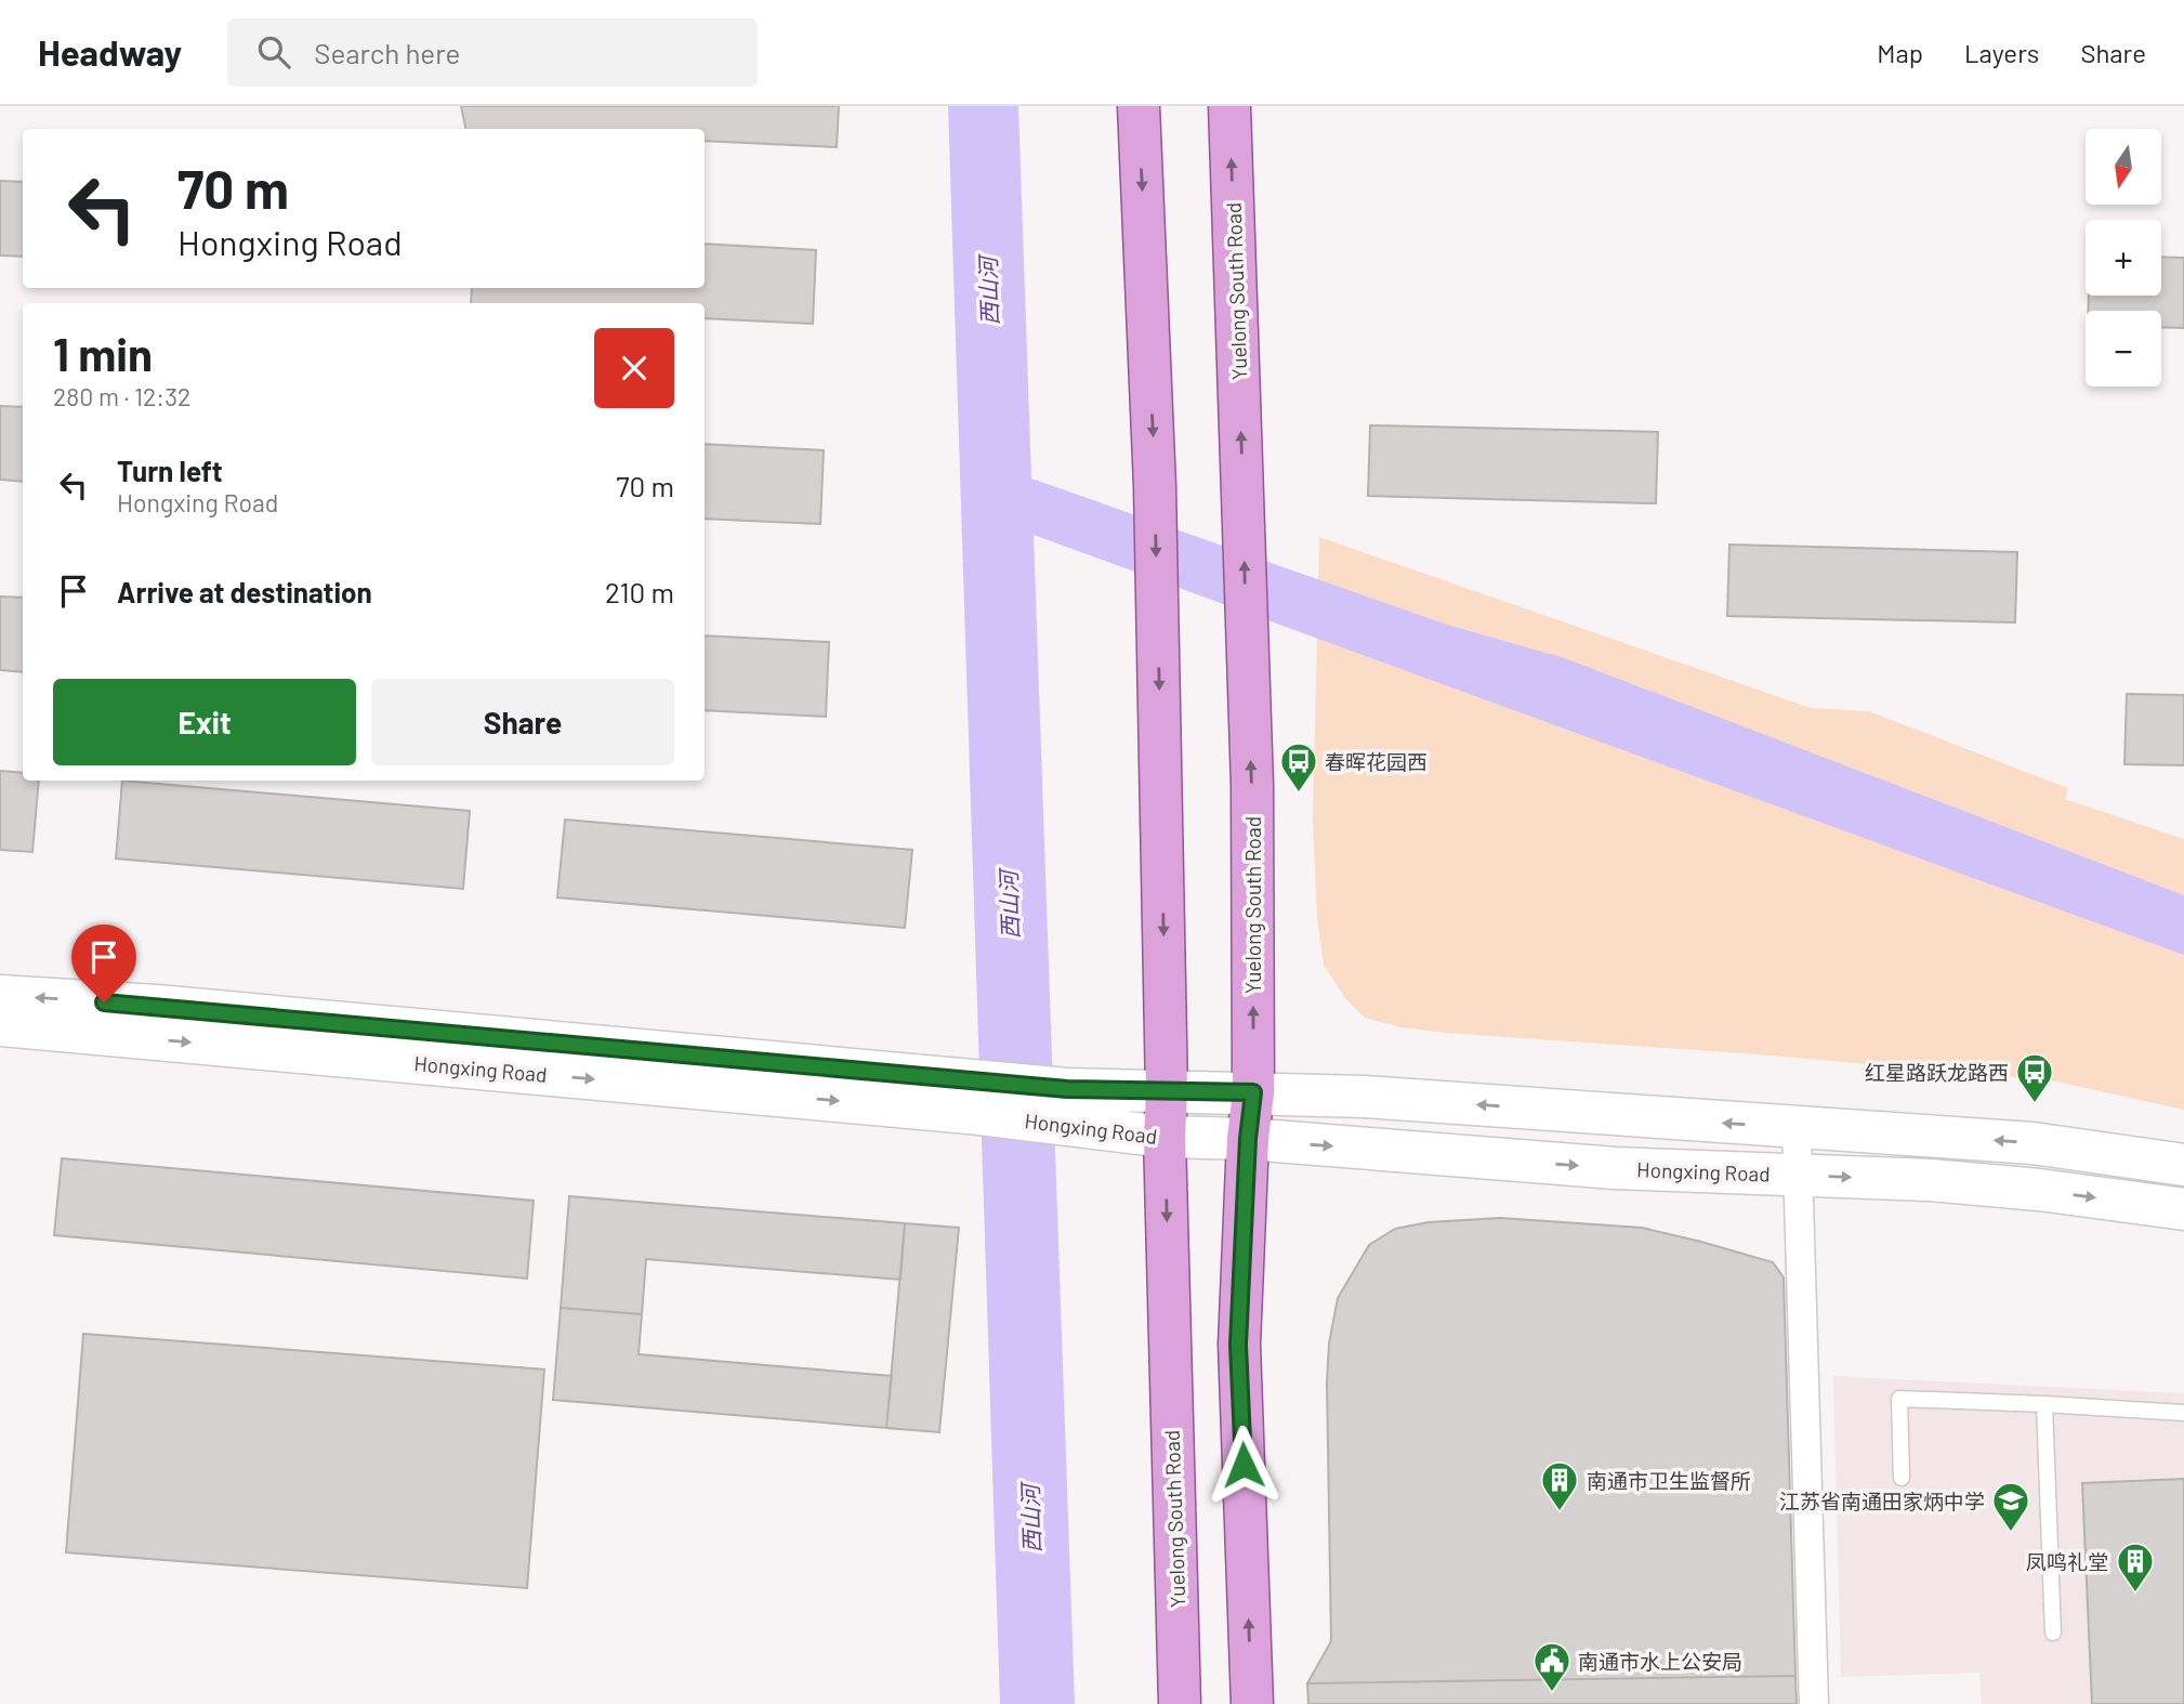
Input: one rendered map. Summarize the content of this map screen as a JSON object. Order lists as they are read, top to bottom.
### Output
{
  "streets": {
    "main road": ["Yuelong South Road", "Hongxing Road"]
  },
  "crossings": [
    ["Yuelong South Road", "Hongxing Road"]
  ],
  "water": ["西山河"],
  "places": {
    "bus stop": ["春晖花园西", "红星路跃龙路西"],
    "building": ["南通市卫生监督所", "凤鸣礼堂"],
    "school or university": ["江苏省南通田家炳中学"],
    "public building": ["南通市水上公安局"]
  },
  "north": "bottom",
  "page": {
    "header": "Headway",
    "search": "Search here",
    "nav": ["Map", "Layers", "Share"],
    "map_buttons": ["+", "−"],
    "turn": ["70 m", "Hongxing Road"],
    "heading": ["1 min", "280 m · 12:32"],
    "list": [
      {
        "name": "Turn left",
        "note": "Hongxing Road",
        "value": "70 m"
      },
      {
        "name": "Arrive at destination",
        "value": "210 m"
      }
    ],
    "buttons": ["Exit", "Share"]
  }
}
